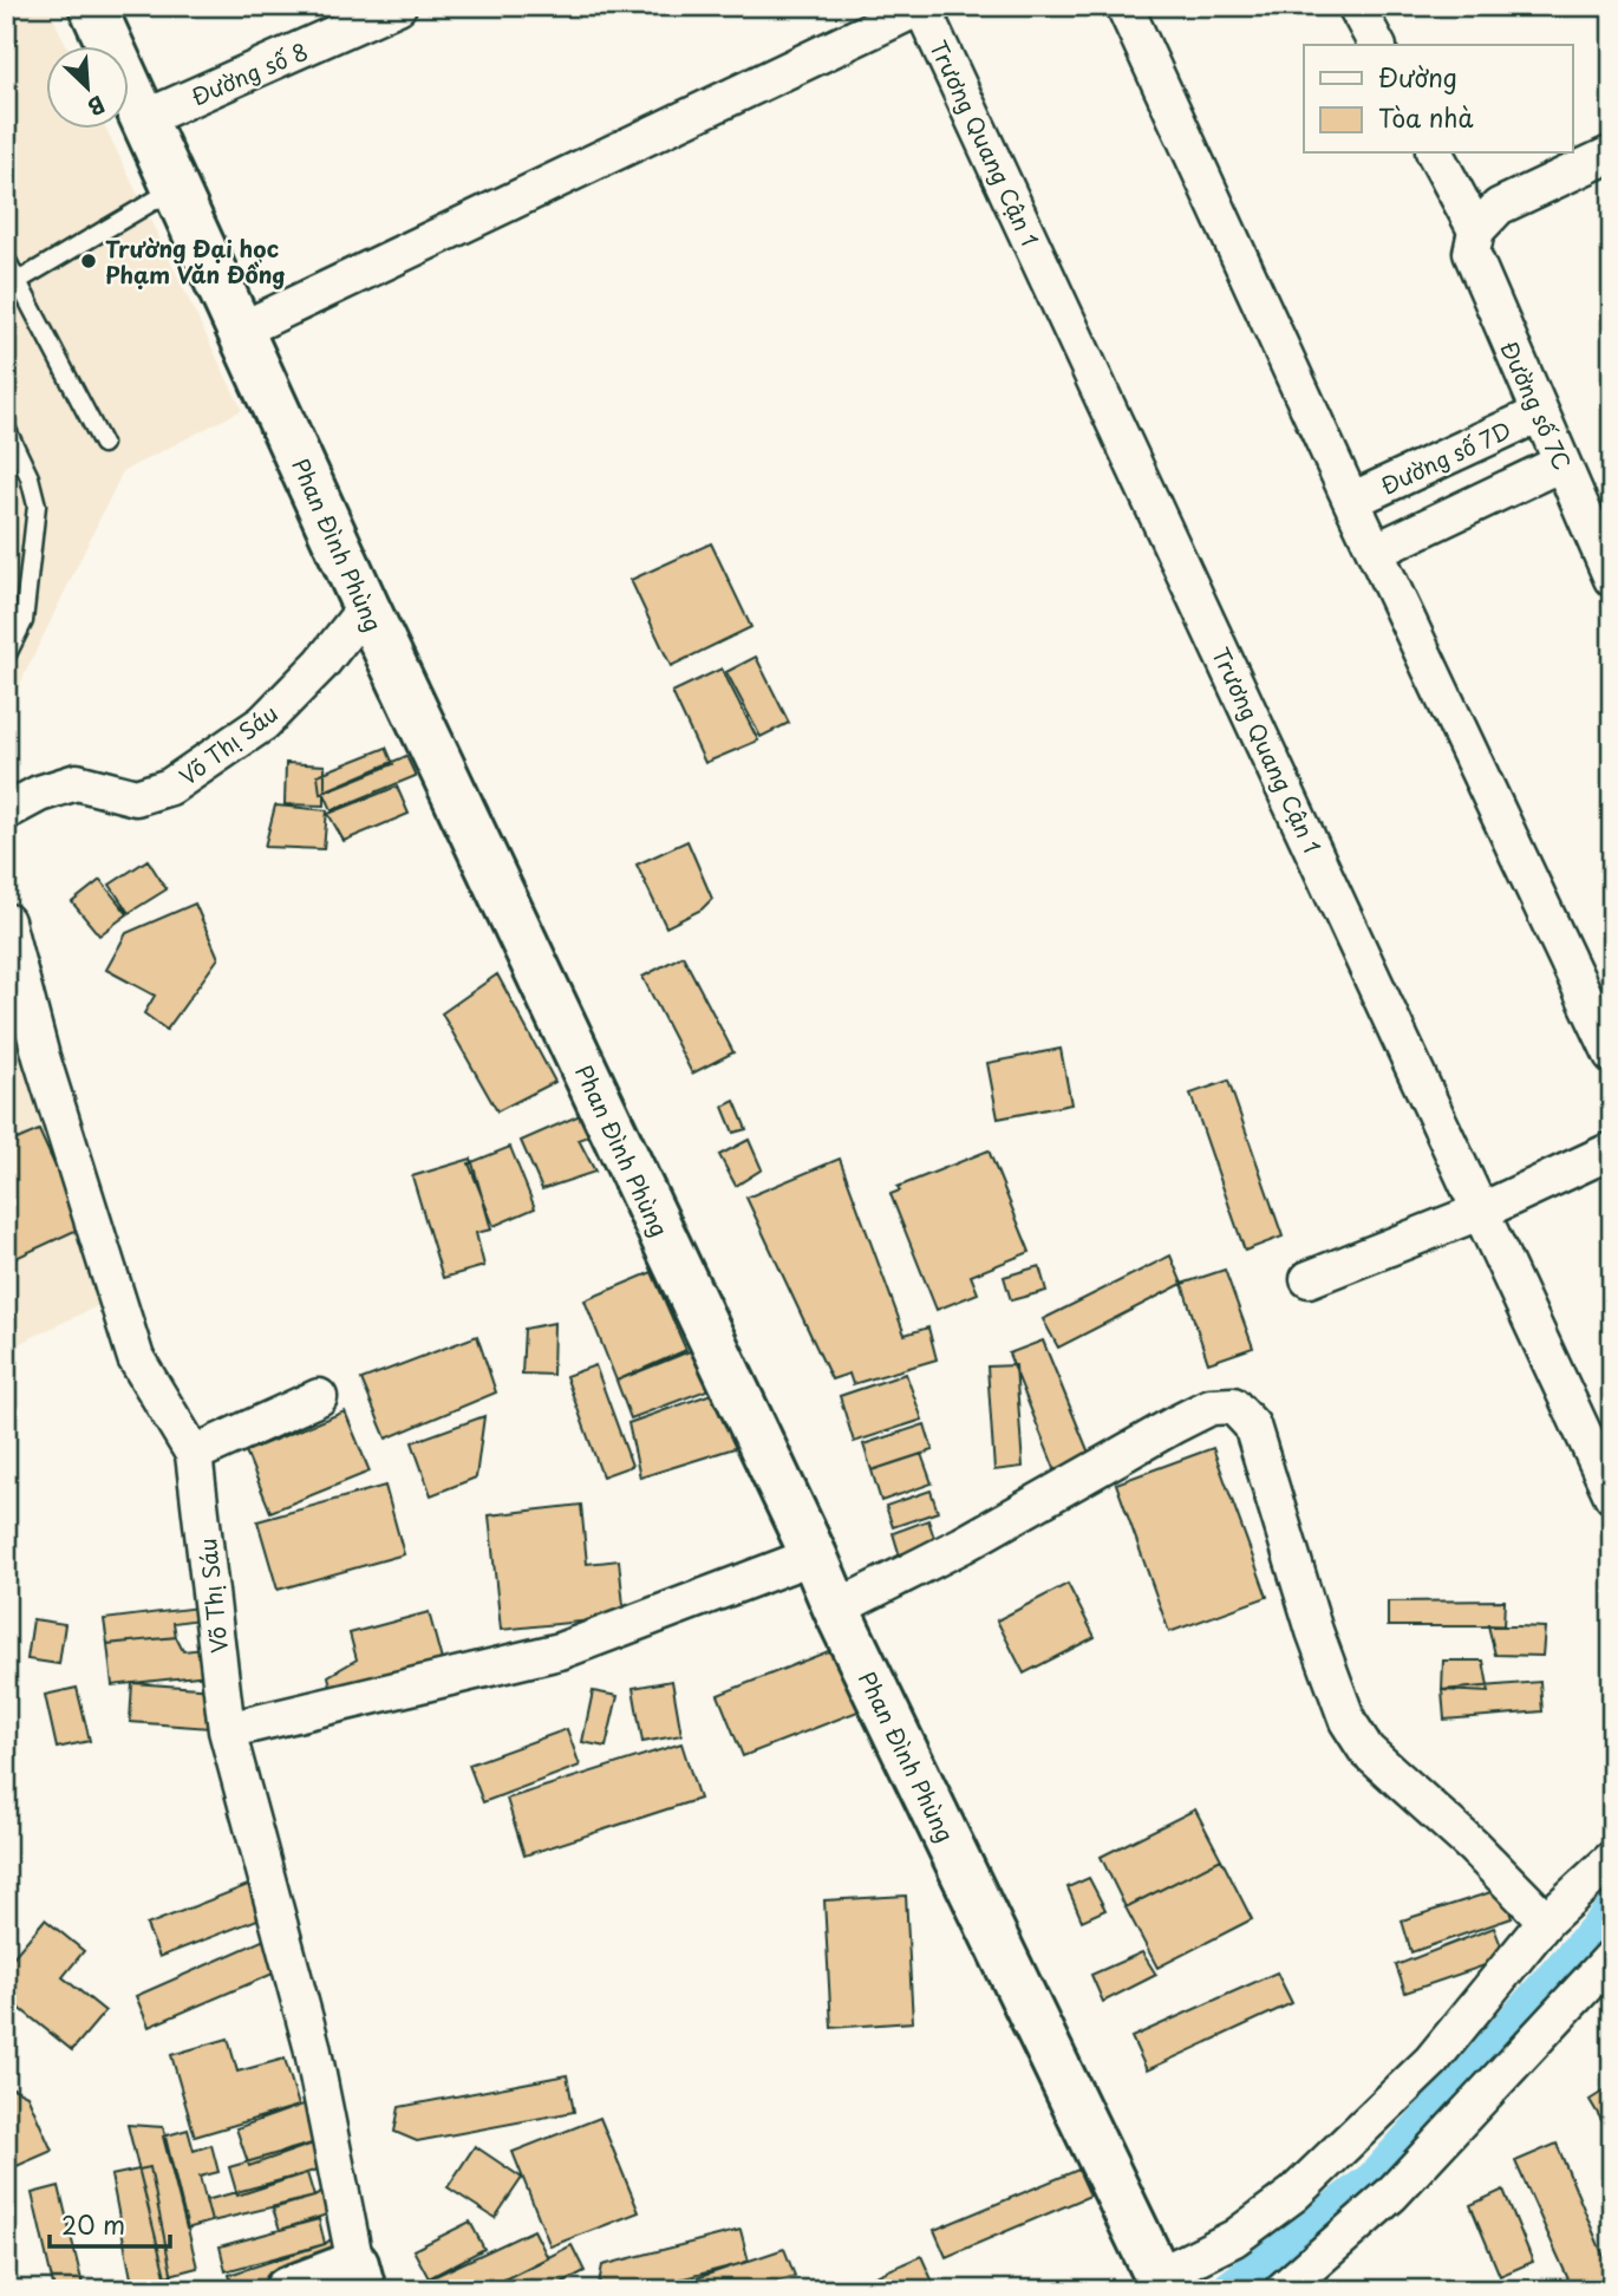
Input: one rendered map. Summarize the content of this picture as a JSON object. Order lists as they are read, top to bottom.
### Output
{
  "streets": {
    "street": [
      "Đường số 8",
      "Trương Quang Cận 1",
      "Đường số 7C",
      "Đường số 7D",
      "Phan Đình Phùng",
      "Võ Thị Sáu"
    ]
  },
  "crossings": [
    ["Đường số 8", "Phan Đình Phùng"],
    ["Đường số 7C", "Đường số 7D"],
    ["Phan Đình Phùng", "Võ Thị Sáu"]
  ],
  "places": ["Trường Đại học Phạm Văn Đồng"],
  "legend": ["Đường", "Tòa nhà"],
  "scale_bar": "20 m",
  "north": "bottom right"
}
